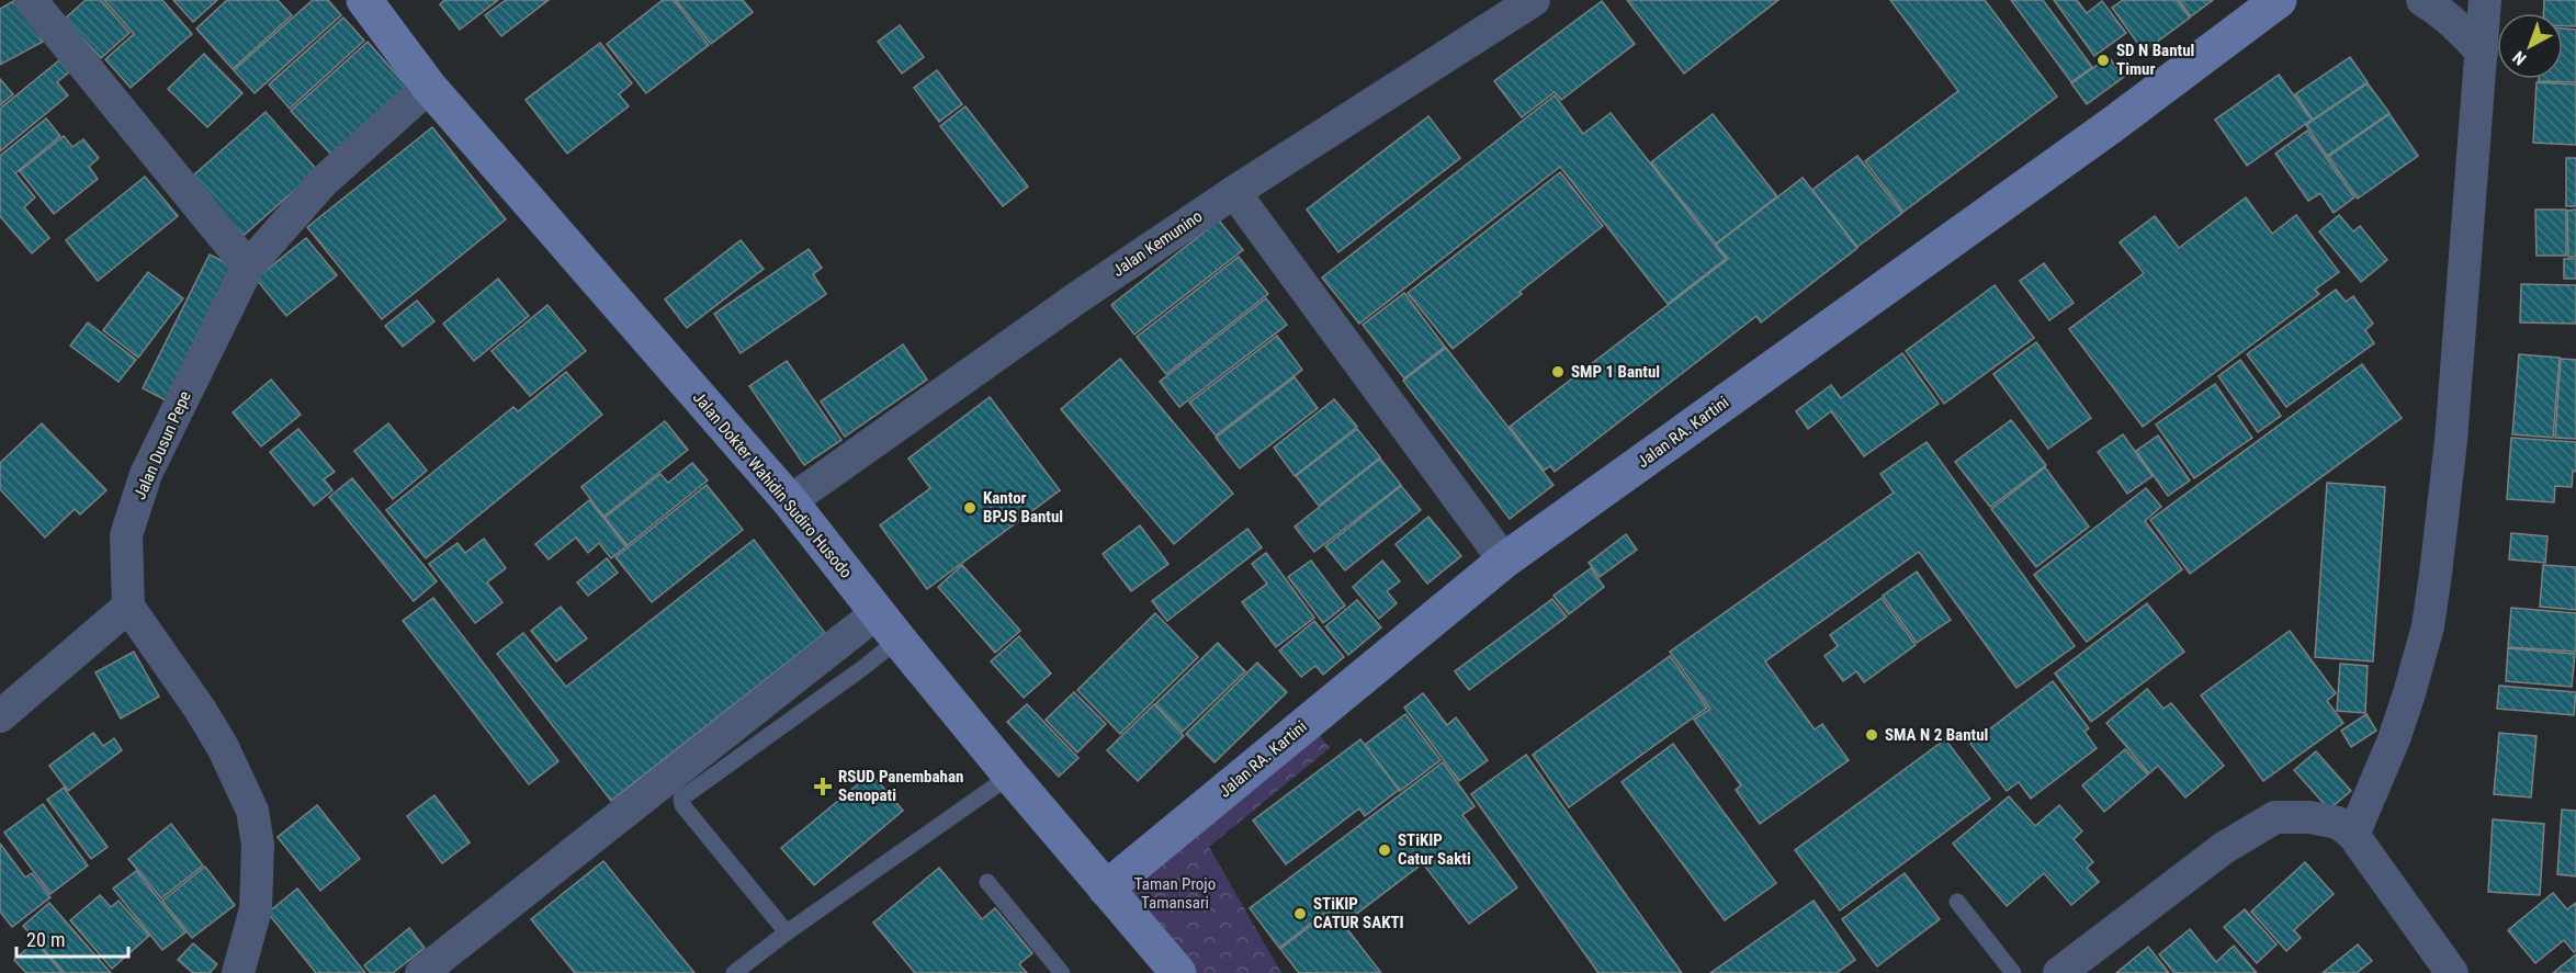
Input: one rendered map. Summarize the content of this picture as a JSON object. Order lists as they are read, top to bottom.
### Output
{
  "streets": {
    "main road": ["Jalan RA. Kartini", "Jalan Dokter Wahidin Sudiro Husodo"],
    "street": ["Jalan Kemunino", "Jalan Dusun Pepe"]
  },
  "crossings": [
    ["Jalan Kemunino", "Jalan Dokter Wahidin Sudiro Husodo"],
    ["Jalan RA. Kartini", "Jalan Dokter Wahidin Sudiro Husodo"],
    ["Jalan Dusun Pepe", "Jalan Dokter Wahidin Sudiro Husodo"]
  ],
  "parks": ["Taman Projo Tamansari"],
  "places": {
    "other": [
      "SD N Bantul Timur",
      "SMP 1 Bantul",
      "Kantor BPJS Bantul",
      "SMA N 2 Bantul",
      "STiKIP Catur Sakti",
      "STiKIP CATUR SAKTI"
    ],
    "health": ["RSUD Panembahan Senopati"]
  },
  "scale_bar": "20 m",
  "north": "bottom left"
}
